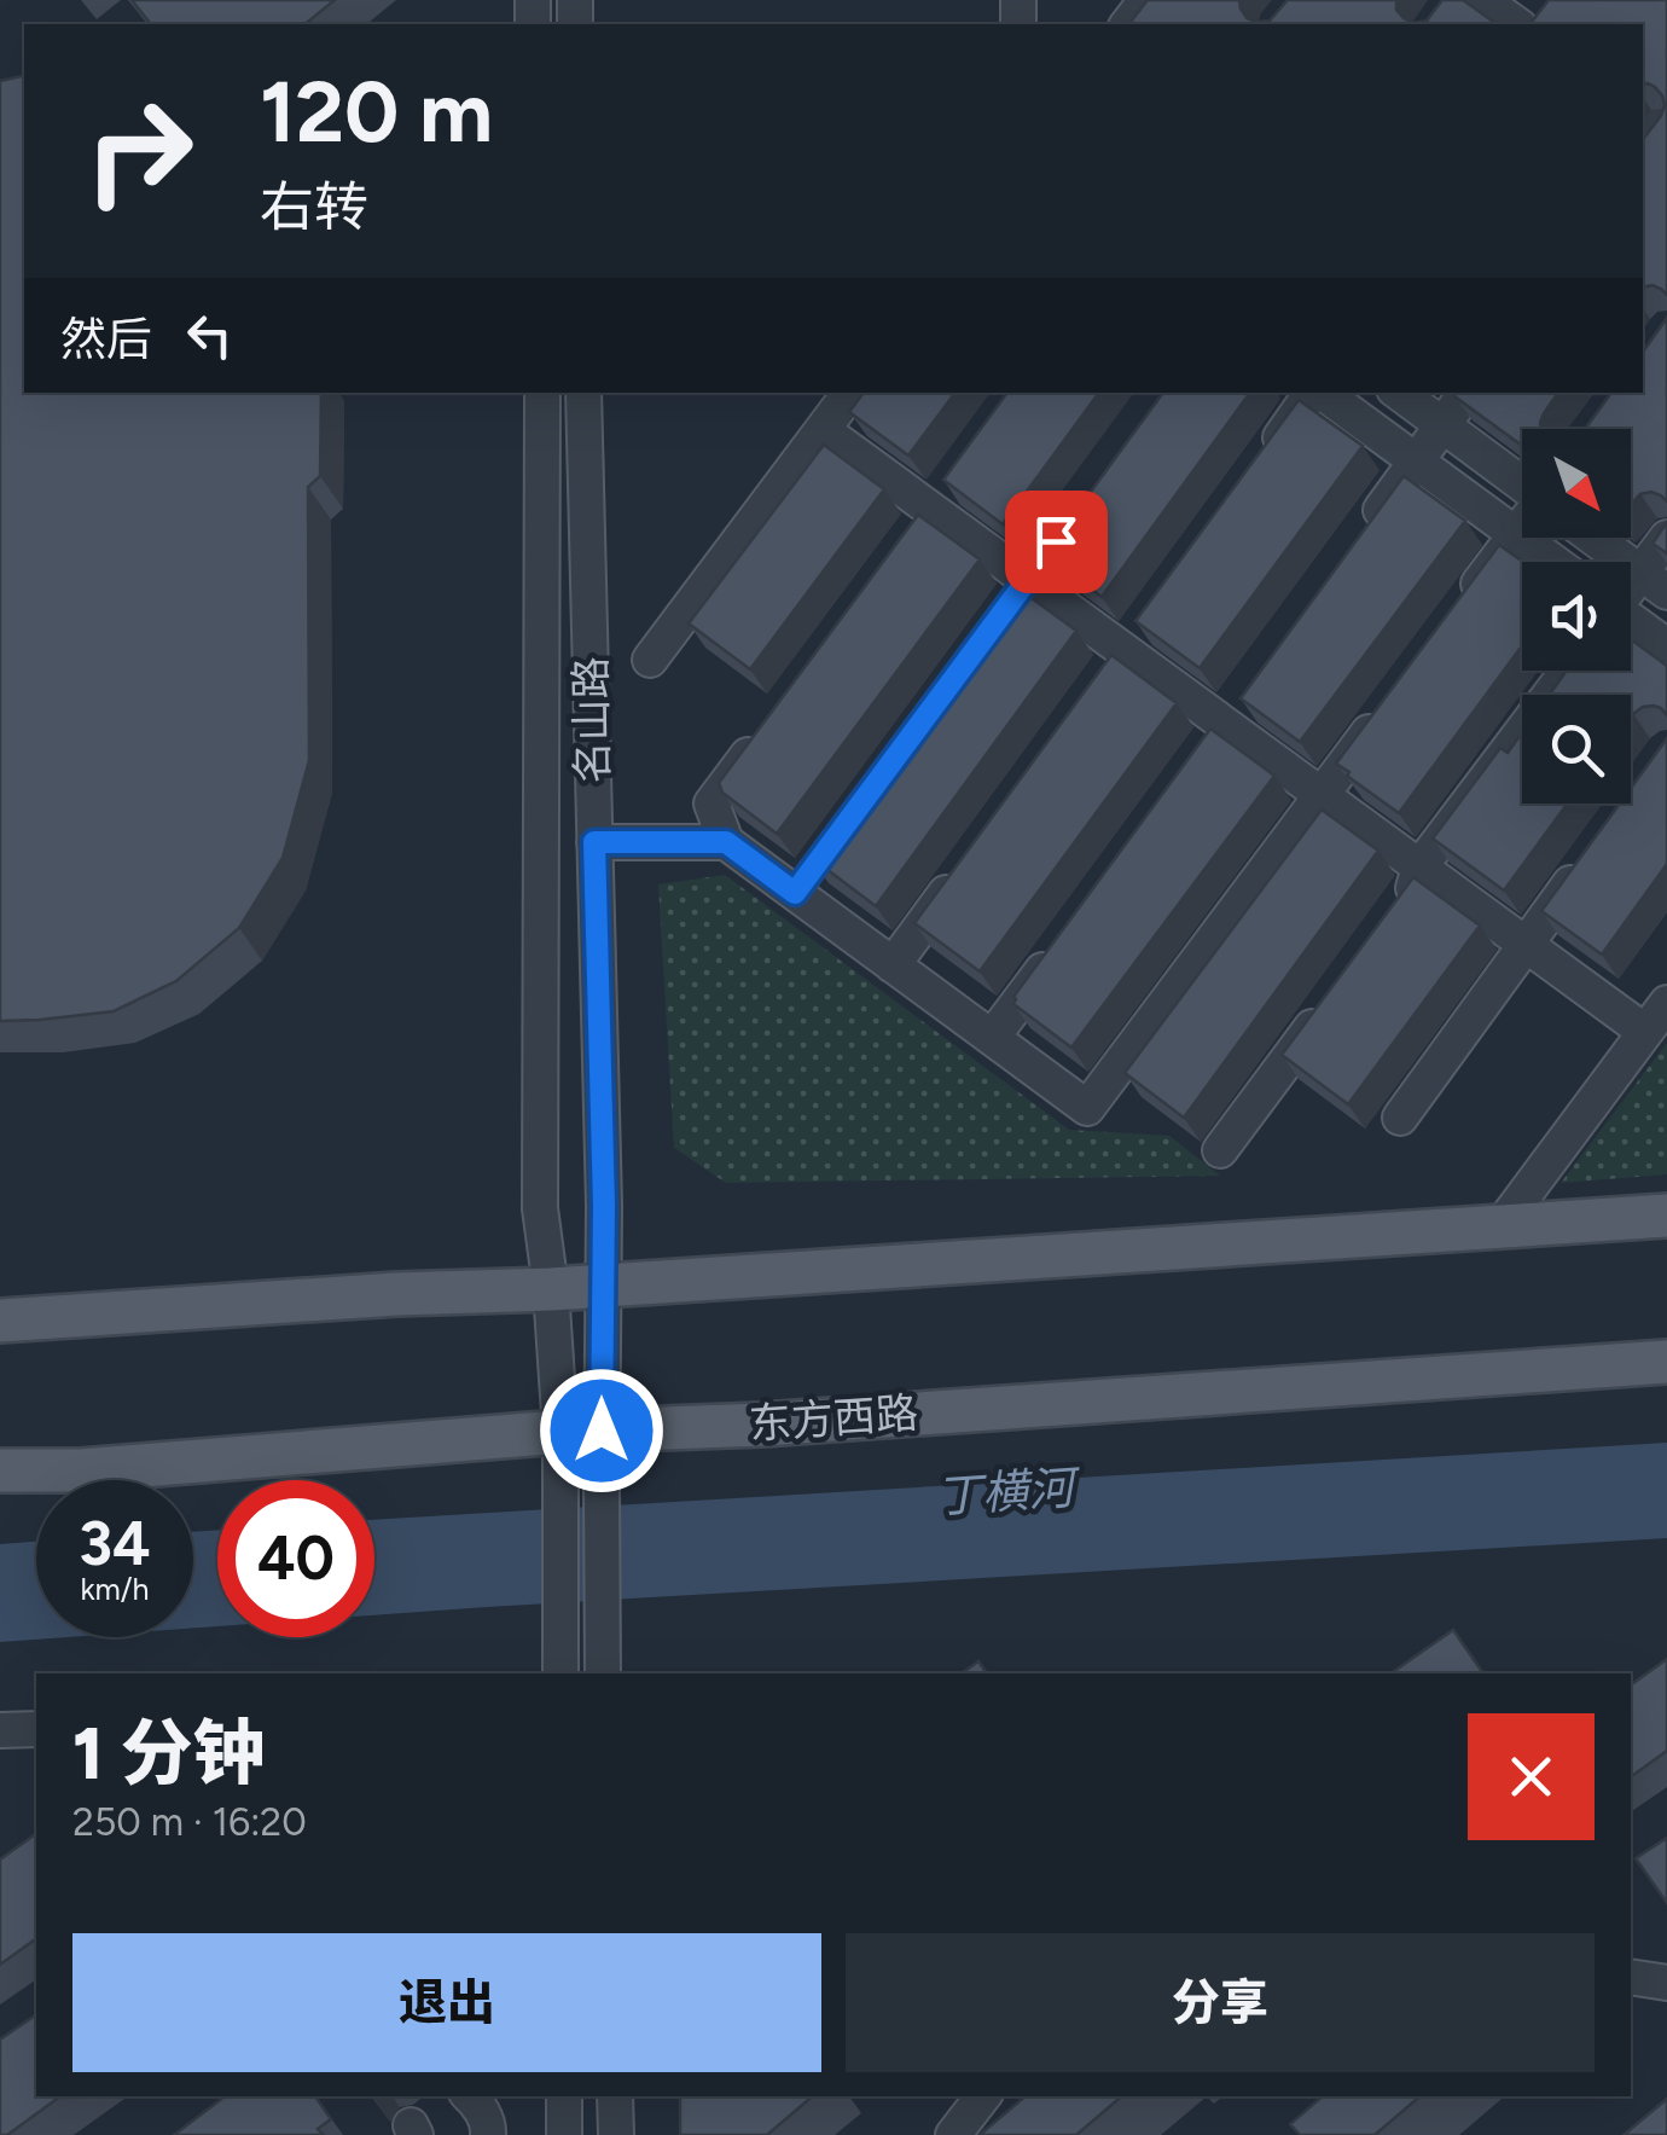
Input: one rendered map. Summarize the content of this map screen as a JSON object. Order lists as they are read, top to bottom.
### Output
{
  "streets": {
    "main road": ["东方西路"],
    "street": ["名山路"]
  },
  "crossings": [
    ["名山路", "东方西路"]
  ],
  "water": ["丁横河"],
  "north": "bottom right",
  "page": {
    "turn": ["120 m", "右转"],
    "then": "然后",
    "speed": "34 km/h",
    "limit": "40",
    "heading": ["1 分钟", "250 m · 16:20"],
    "buttons": ["退出", "分享"]
  }
}
